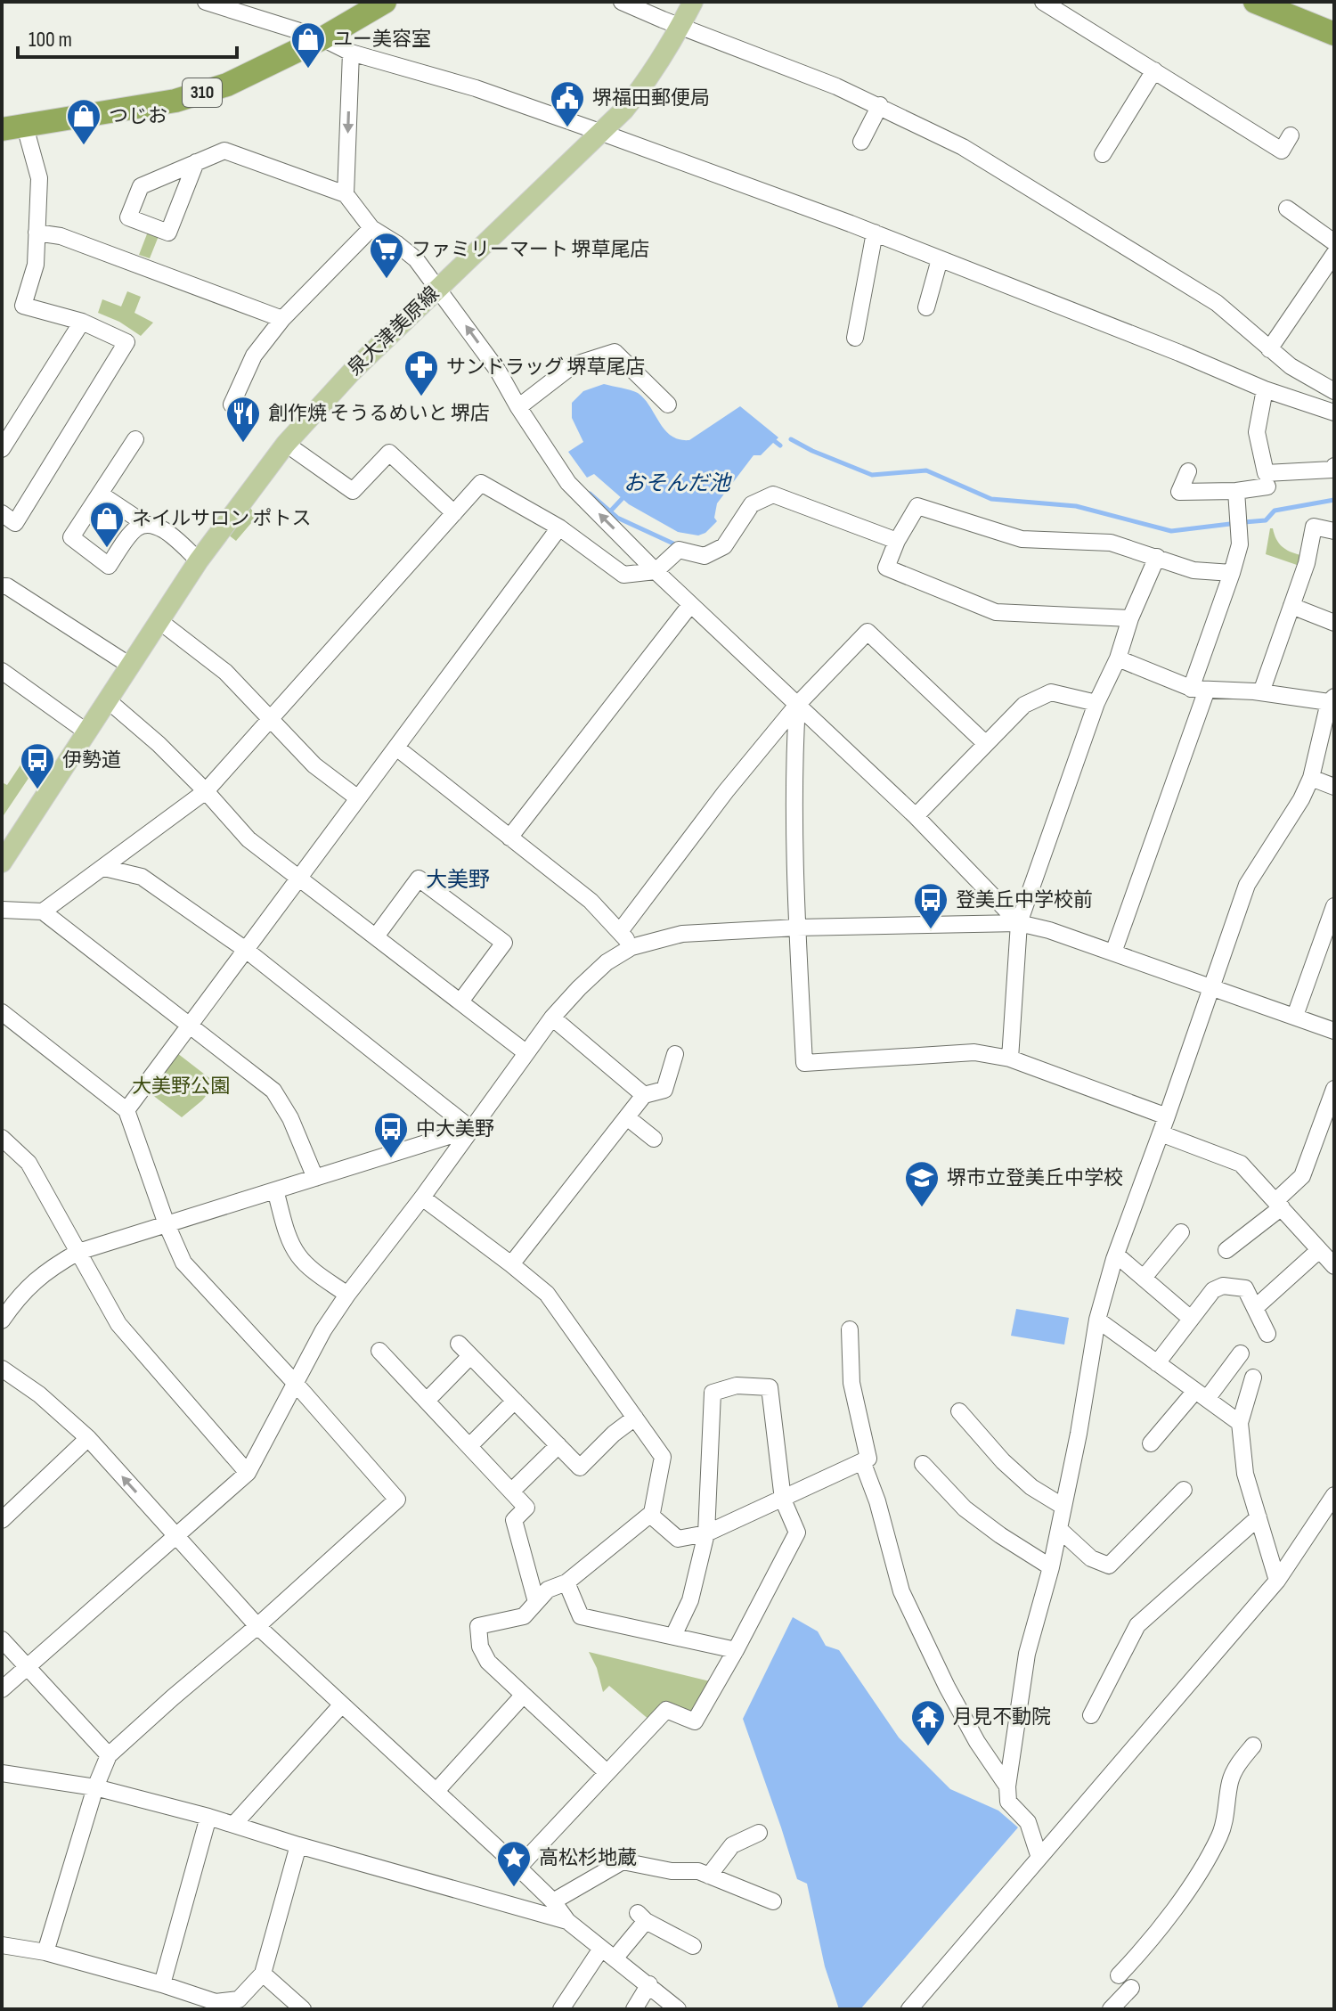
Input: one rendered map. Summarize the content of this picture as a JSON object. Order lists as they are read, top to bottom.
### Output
{
  "streets": {
    "highway": ["310"],
    "main road": ["泉大津美原線"]
  },
  "districts": ["大美野"],
  "water": ["おそんだ池"],
  "parks": ["大美野公園"],
  "places": {
    "shop": ["ユー美容室", "つじお", "ネイルサロン ポトス"],
    "public building": ["堺福田郵便局"],
    "supermarket": ["ファミリーマート 堺草尾店"],
    "pharmacy": ["サンドラッグ 堺草尾店"],
    "restaurant": ["創作焼 そうるめいと 堺店"],
    "bus stop": ["伊勢道", "登美丘中学校前", "中大美野"],
    "school or university": ["堺市立登美丘中学校"],
    "temple": ["月見不動院"],
    "place": ["高松杉地蔵"]
  },
  "scale_bar": "100 m"
}
